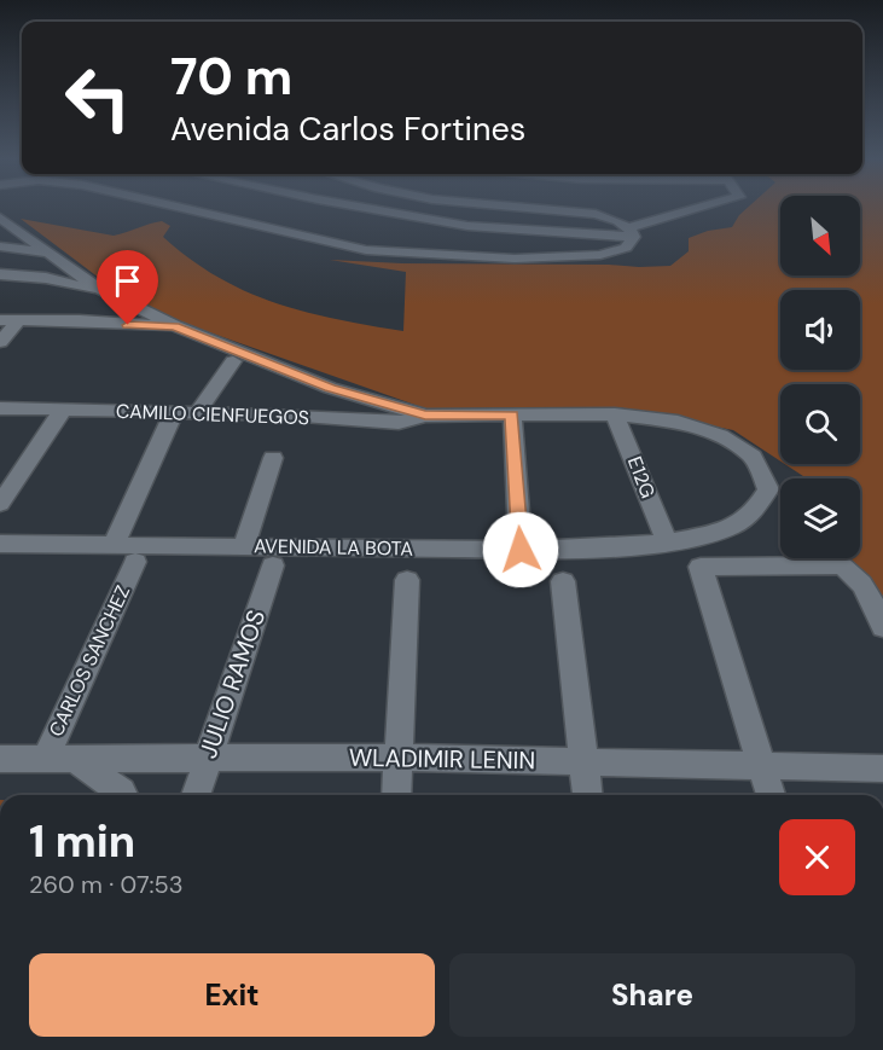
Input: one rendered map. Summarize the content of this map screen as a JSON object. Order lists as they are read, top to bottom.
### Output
{
  "streets": {
    "street": [
      "CAMILO CIENFUEGOS",
      "E12G",
      "AVENIDA LA BOTA",
      "CARLOS SANCHEZ",
      "JULIO RAMOS",
      "WLADIMIR LENIN"
    ]
  },
  "crossings": [
    ["E12G", "AVENIDA LA BOTA"],
    ["CARLOS SANCHEZ", "WLADIMIR LENIN"],
    ["JULIO RAMOS", "WLADIMIR LENIN"]
  ],
  "north": "bottom right",
  "page": {
    "turn": ["70 m", "Avenida Carlos Fortines"],
    "heading": ["1 min", "260 m · 07:53"],
    "buttons": ["Exit", "Share"]
  }
}
